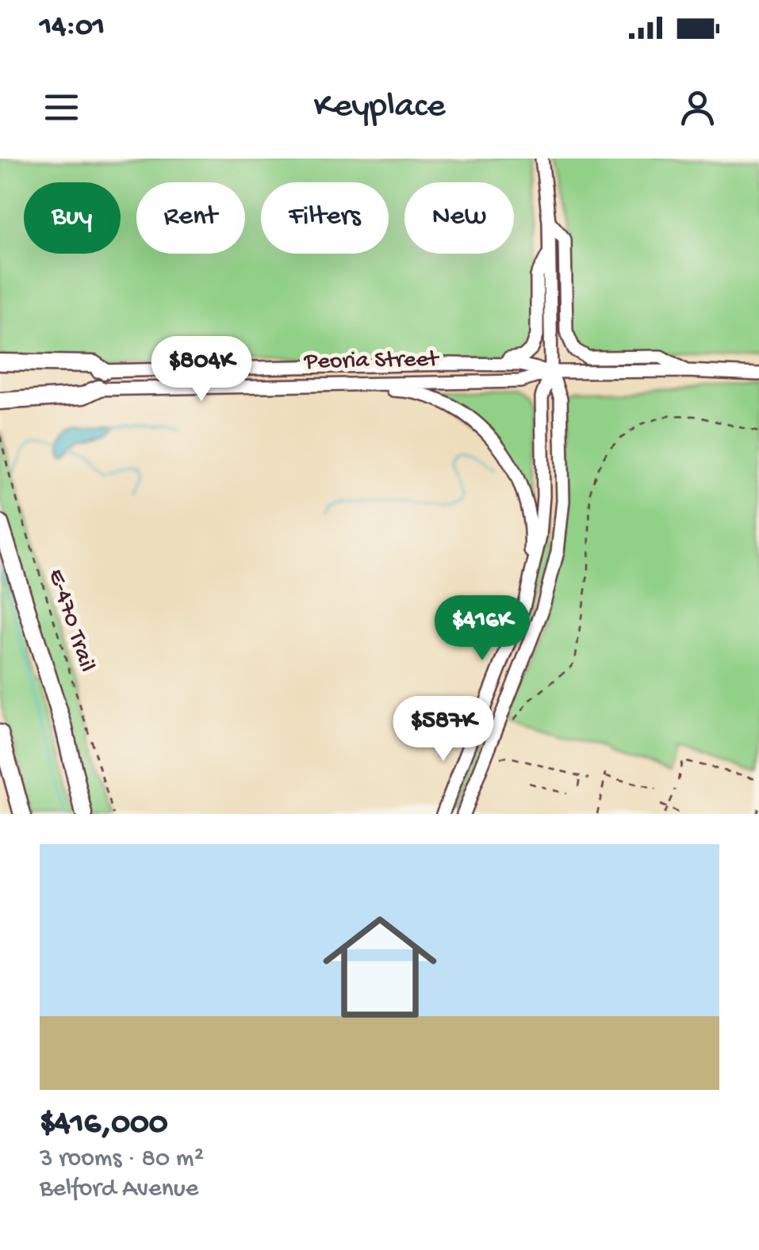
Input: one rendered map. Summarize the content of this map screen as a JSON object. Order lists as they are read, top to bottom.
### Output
{
  "streets": {
    "main road": ["Peoria Street"],
    "path": ["E-470 Trail"]
  },
  "page": {
    "status": "14:01",
    "header": "Keyplace",
    "chip": [
      "Buy",
      "Rent",
      "Filters",
      "New"
    ],
    "price": ["$804K", "$416K", "$587K"],
    "list": [
      {
        "name": "$416,000",
        "note": "3 rooms · 80 m² · Belford Avenue"
      }
    ]
  }
}
